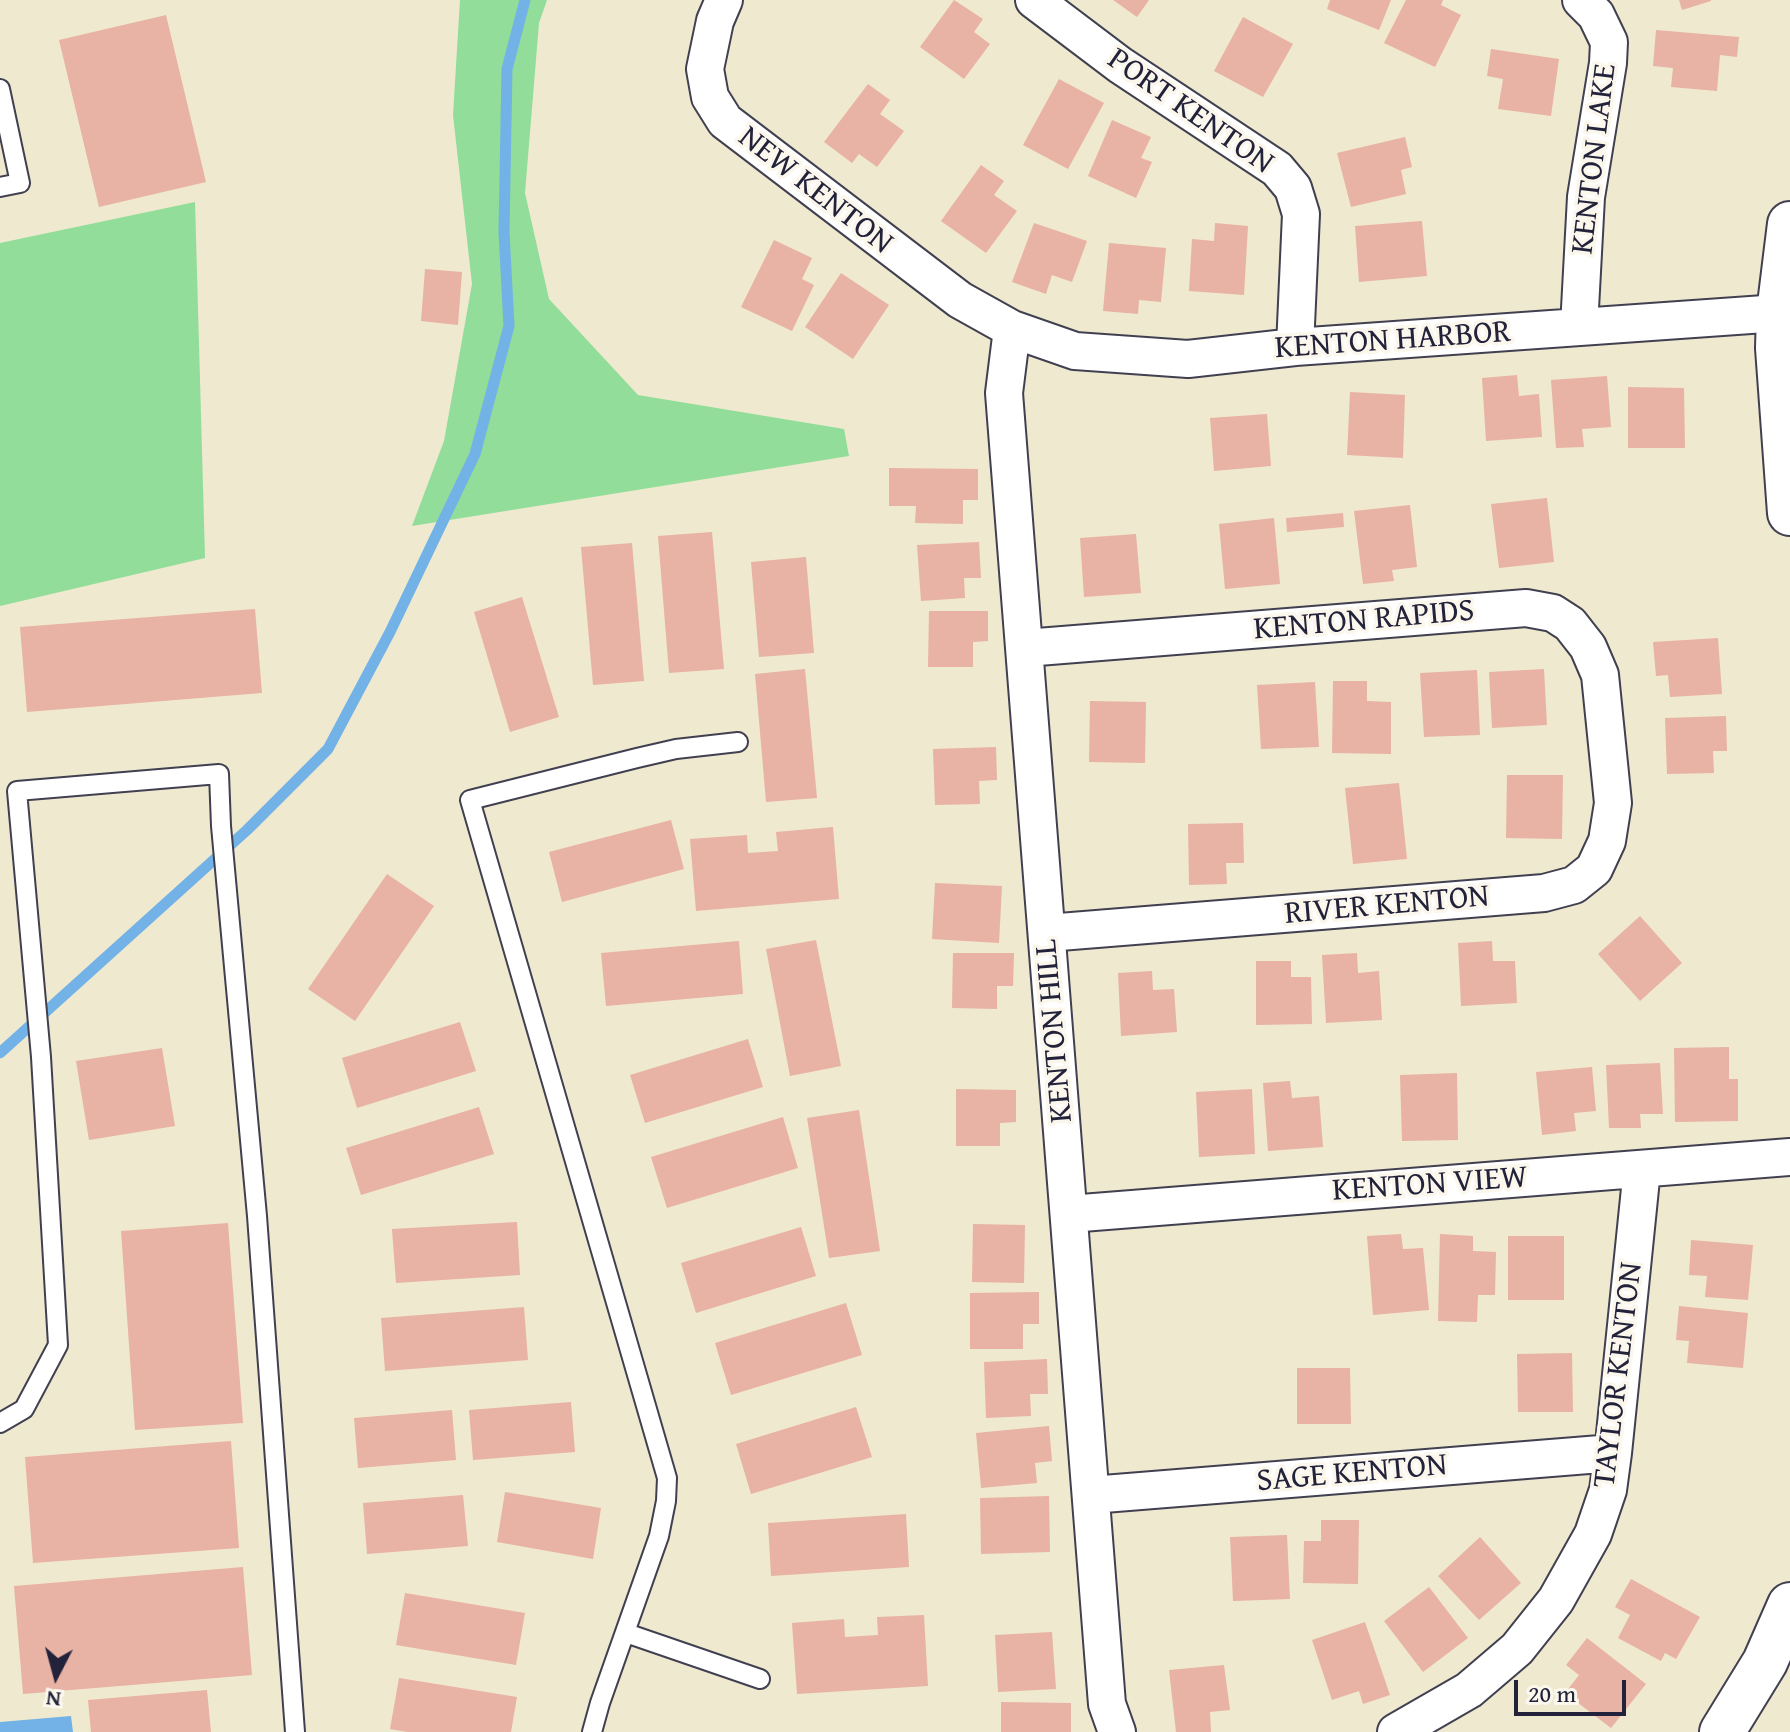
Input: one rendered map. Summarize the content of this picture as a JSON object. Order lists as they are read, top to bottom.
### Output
{
  "streets": {
    "street": [
      "PORT KENTON",
      "KENTON LAKE",
      "NEW KENTON",
      "KENTON HARBOR",
      "KENTON RAPIDS",
      "RIVER KENTON",
      "KENTON HILL",
      "KENTON VIEW",
      "TAYLOR KENTON",
      "SAGE KENTON"
    ]
  },
  "crossings": [
    ["PORT KENTON", "KENTON HARBOR"],
    ["KENTON LAKE", "KENTON HARBOR"],
    ["NEW KENTON", "KENTON HARBOR"],
    ["NEW KENTON", "KENTON HILL"],
    ["KENTON HARBOR", "KENTON HILL"],
    ["KENTON RAPIDS", "RIVER KENTON"],
    ["KENTON RAPIDS", "KENTON HILL"],
    ["RIVER KENTON", "KENTON HILL"],
    ["KENTON HILL", "KENTON VIEW"],
    ["KENTON HILL", "SAGE KENTON"],
    ["KENTON VIEW", "TAYLOR KENTON"],
    ["TAYLOR KENTON", "SAGE KENTON"]
  ],
  "scale_bar": "20 m",
  "north": "bottom"
}
